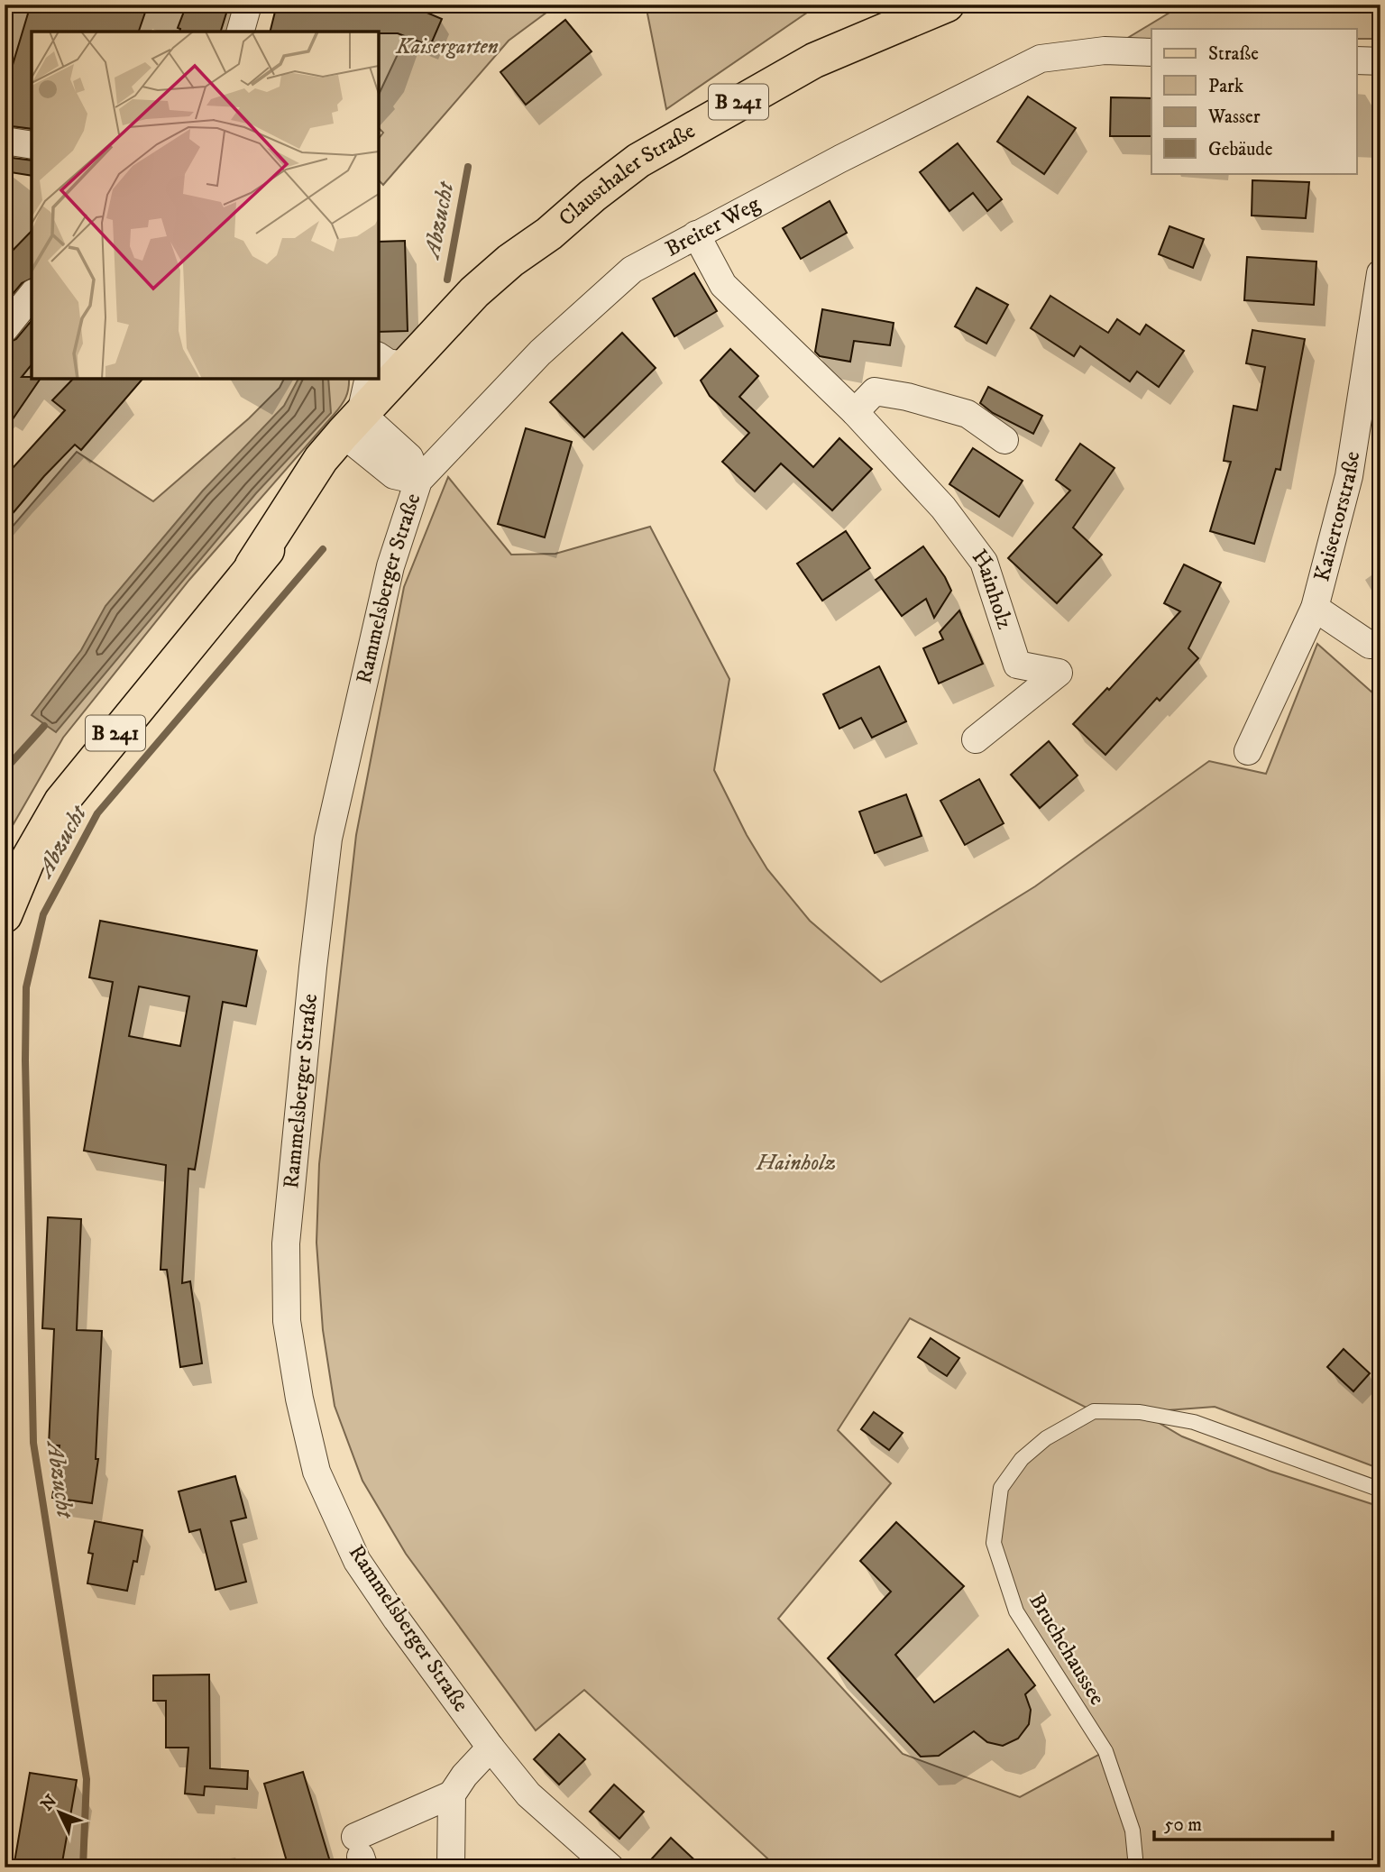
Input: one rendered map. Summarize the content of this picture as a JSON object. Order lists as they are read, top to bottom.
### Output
{
  "streets": {
    "main road": ["B 241", "Clausthaler Straße"],
    "street": [
      "Breiter Weg",
      "Kaisertorstraße",
      "Rammelsberger Straße",
      "Hainholz"
    ],
    "lane": ["Bruchchaussee"]
  },
  "crossings": [
    ["Breiter Weg", "Rammelsberger Straße"],
    ["Breiter Weg", "Hainholz"]
  ],
  "water": ["Abzucht"],
  "parks": ["Kaisergarten", "Hainholz"],
  "legend": [
    "Straße",
    "Park",
    "Wasser",
    "Gebäude"
  ],
  "scale_bar": "50 m",
  "north": "top left"
}
